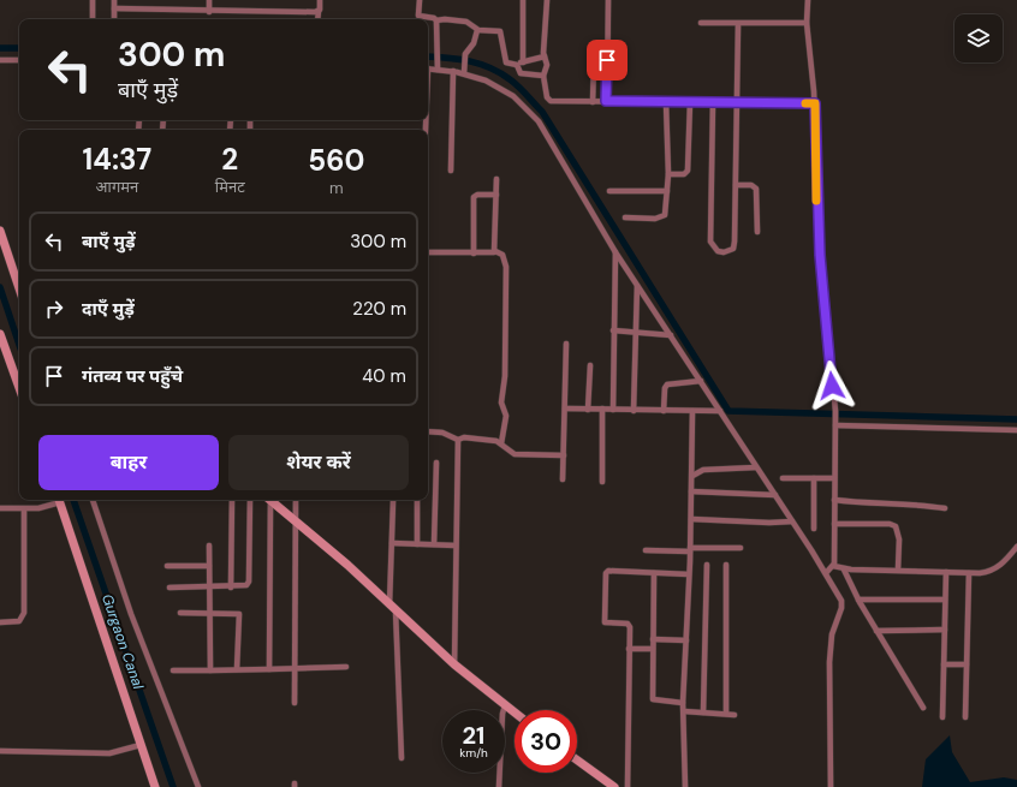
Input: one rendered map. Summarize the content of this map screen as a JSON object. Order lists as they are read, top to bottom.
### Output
{
  "water": ["Gurgaon Canal"],
  "page": {
    "turn": ["300 m", "बाएँ मुड़ें"],
    "eta": [
      "14:37",
      "आगमन",
      "2",
      "मिनट",
      "560",
      "m"
    ],
    "list": [
      {
        "name": "बाएँ मुड़ें",
        "value": "300 m"
      },
      {
        "name": "दाएँ मुड़ें",
        "value": "220 m"
      },
      {
        "name": "गंतव्य पर पहुँचे",
        "value": "40 m"
      }
    ],
    "buttons": ["बाहर", "शेयर करें"],
    "speed": "21 km/h",
    "limit": "30"
  }
}
